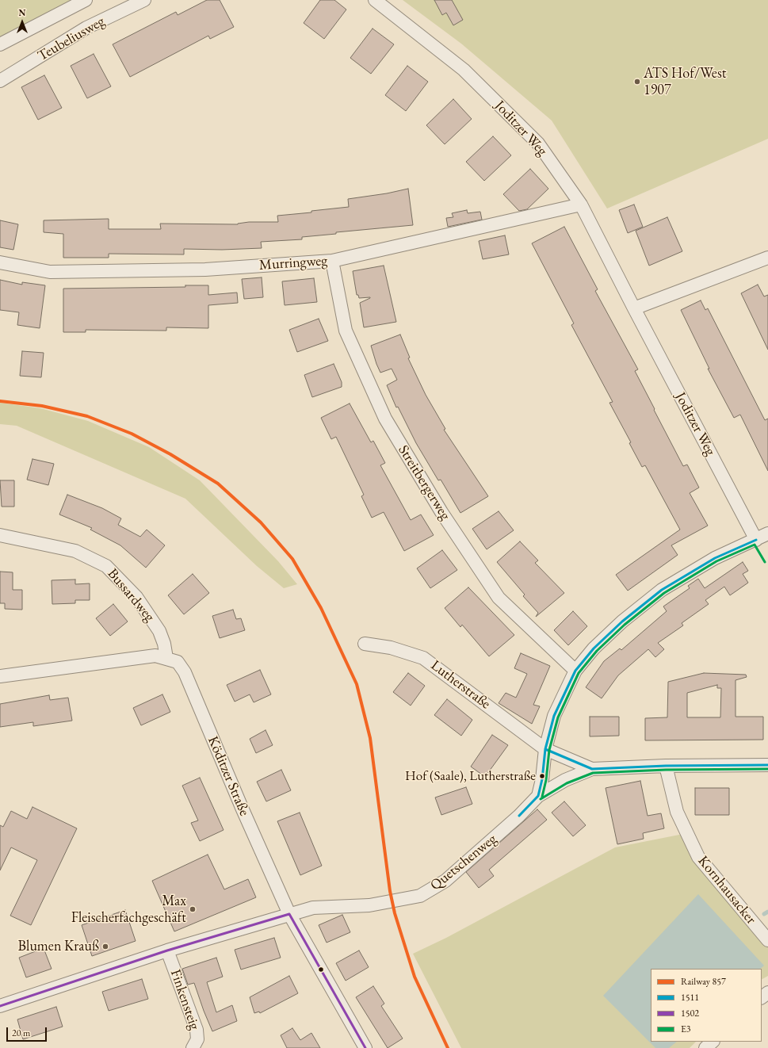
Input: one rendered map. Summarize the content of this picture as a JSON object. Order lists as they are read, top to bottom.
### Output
{
  "streets": {
    "street": [
      "Teubeliusweg",
      "Joditzer Weg",
      "Murringweg",
      "Streitbergerweg",
      "Bussardweg",
      "Lutherstraße",
      "Köditzer Straße",
      "Quetschenweg",
      "Kornhausacker",
      "Finkensteig"
    ]
  },
  "crossings": [
    ["Joditzer Weg", "Murringweg"],
    ["Murringweg", "Streitbergerweg"],
    ["Bussardweg", "Köditzer Straße"],
    ["Köditzer Straße", "Quetschenweg"],
    ["Quetschenweg", "Finkensteig"]
  ],
  "places": [
    "ATS Hof/West 1907",
    "Hof (Saale), Lutherstraße",
    "Max Fleischerfachgeschäft",
    "Blumen Krauß"
  ],
  "lines": [
    "rail line 857",
    "transit line 1511",
    "transit line E3",
    "transit line 1502"
  ],
  "legend": [
    "Railway 857",
    "1511",
    "1502",
    "E3"
  ],
  "scale_bar": "20 m",
  "north": "top"
}
